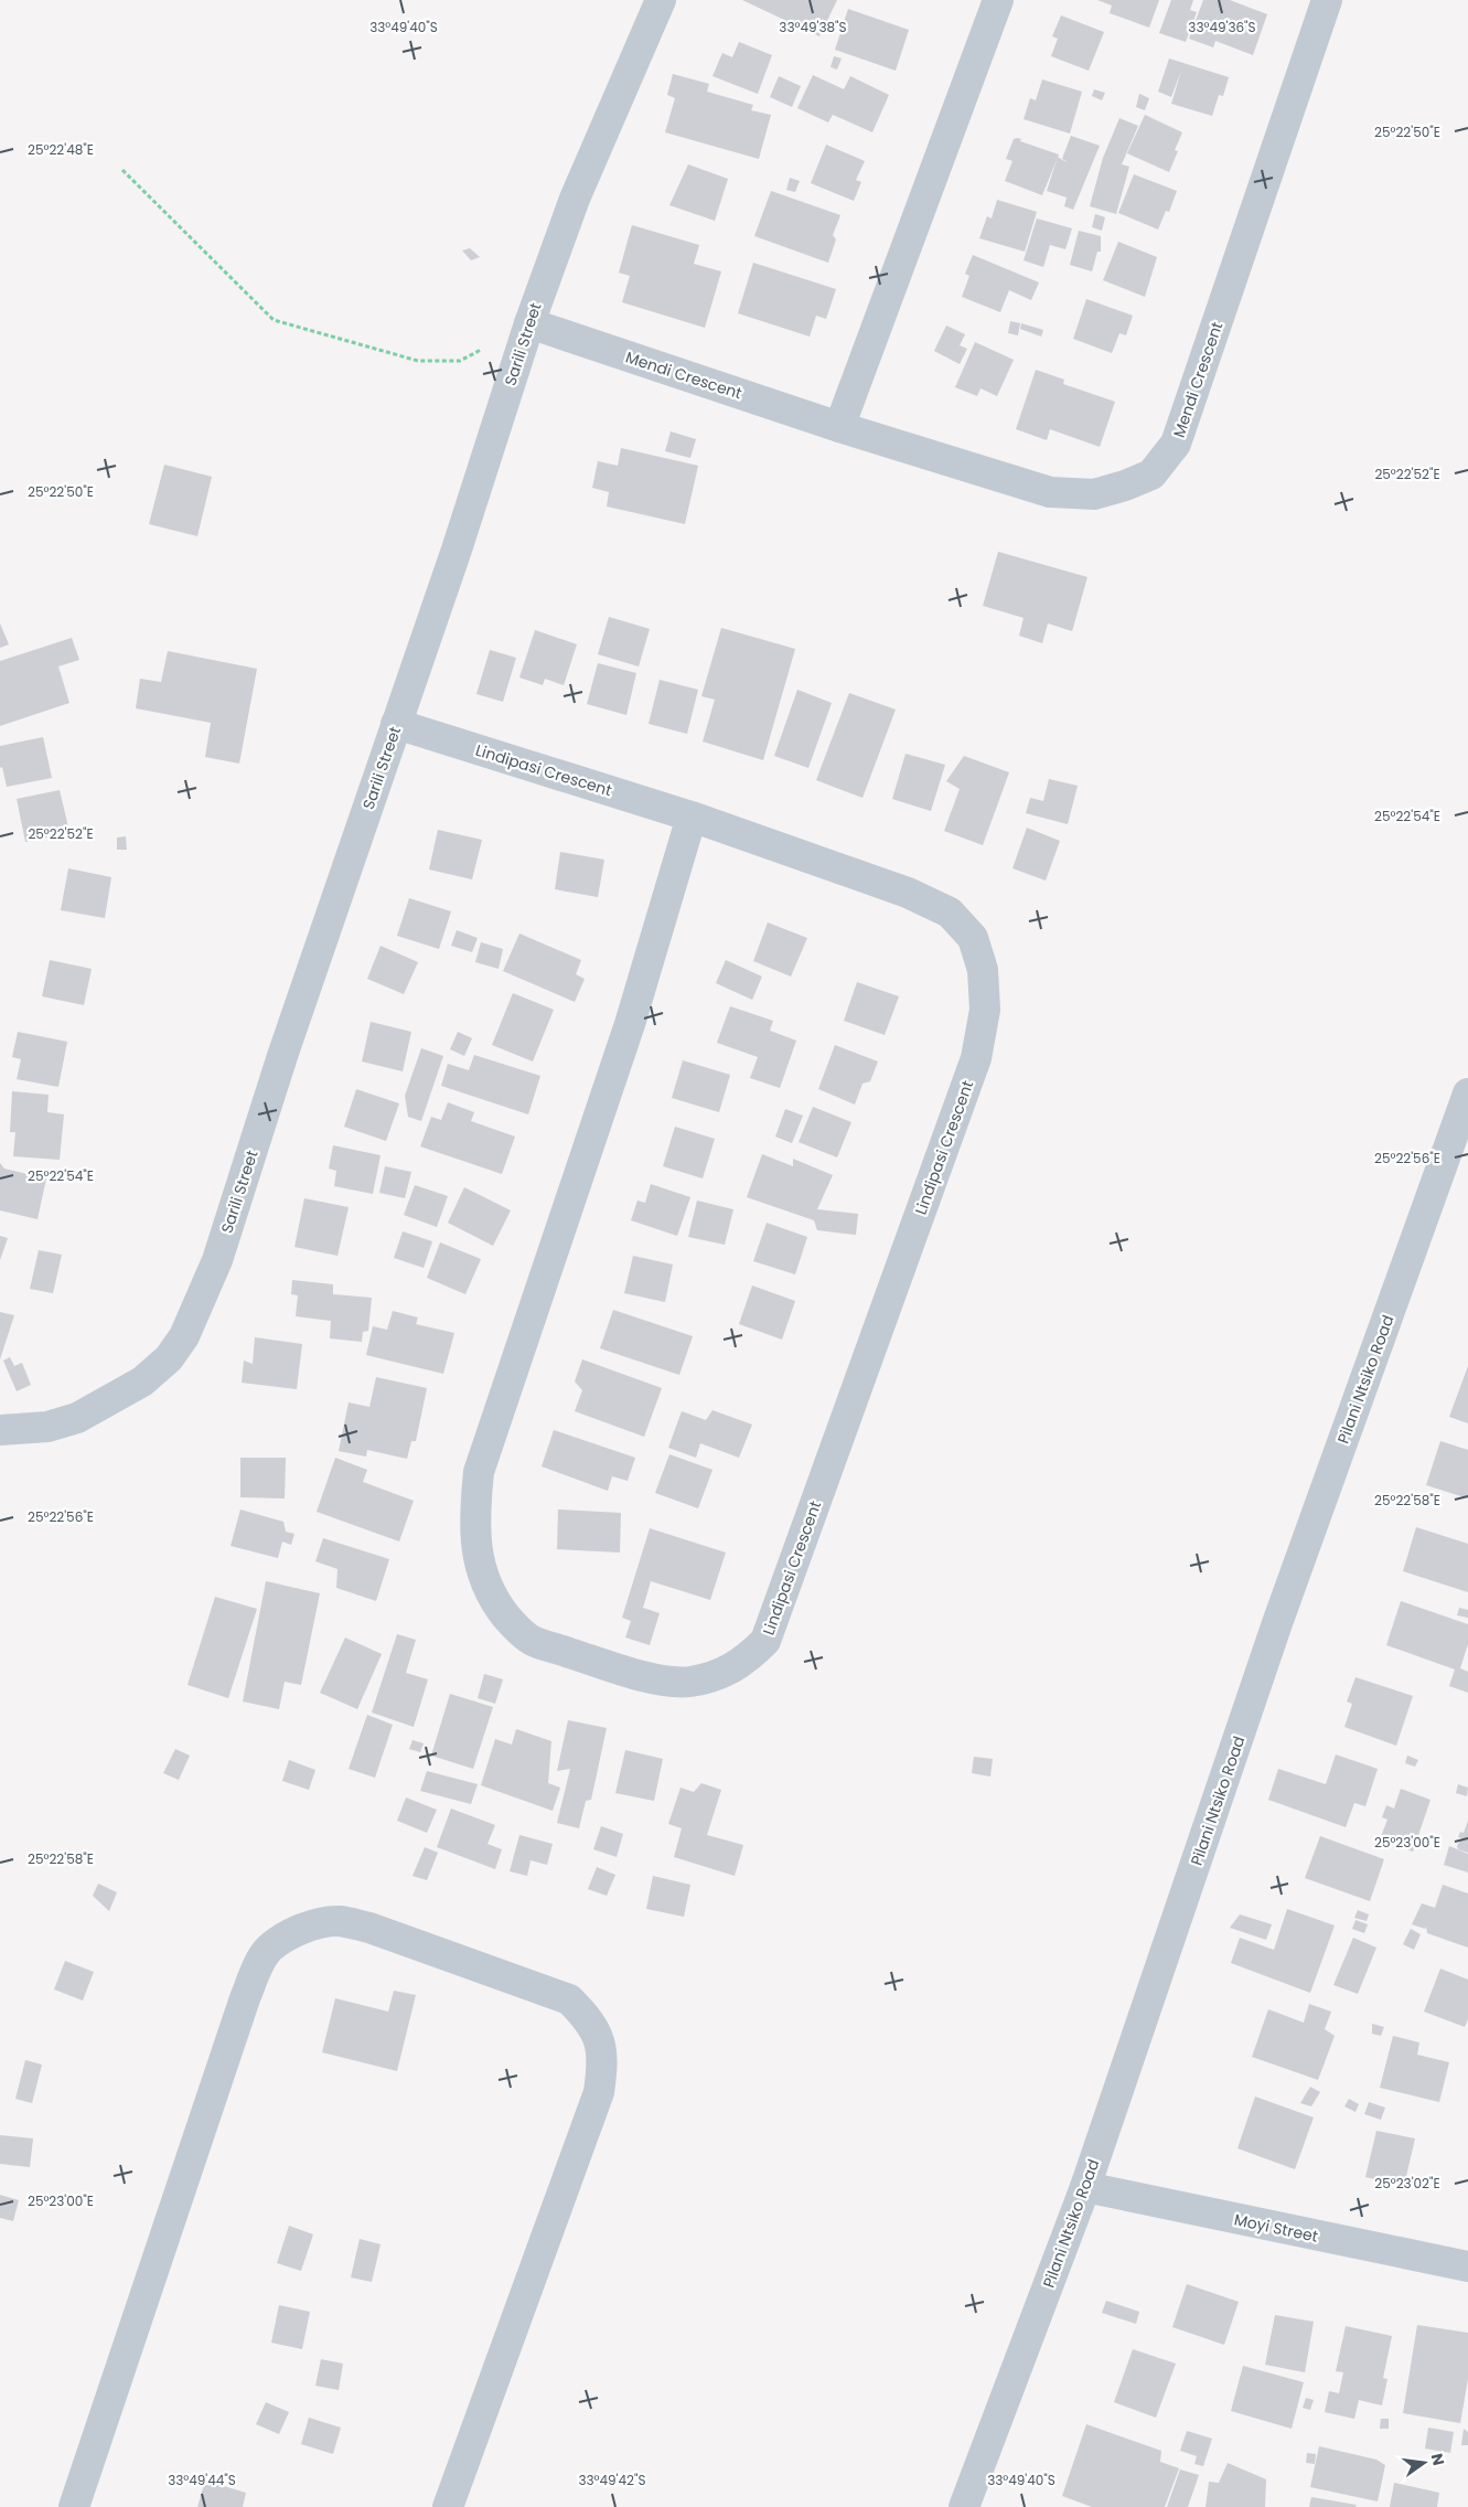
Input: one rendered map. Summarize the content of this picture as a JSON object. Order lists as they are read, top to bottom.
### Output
{
  "streets": {
    "street": [
      "Sarili Street",
      "Mendi Crescent",
      "Lindipasi Crescent",
      "Pilani Ntsiko Road",
      "Moyi Street"
    ]
  },
  "crossings": [
    ["Sarili Street", "Mendi Crescent"],
    ["Sarili Street", "Lindipasi Crescent"],
    ["Pilani Ntsiko Road", "Moyi Street"]
  ],
  "north": "right",
  "coordinates": [
    "33°49'40\"S",
    "33°49'38\"S",
    "33°49'36\"S",
    "25°22'50\"E",
    "25°22'48\"E",
    "25°22'52\"E",
    "25°22'54\"E",
    "25°22'56\"E",
    "25°22'58\"E",
    "25°23'00\"E",
    "25°23'02\"E",
    "33°49'44\"S",
    "33°49'42\"S"
  ]
}
